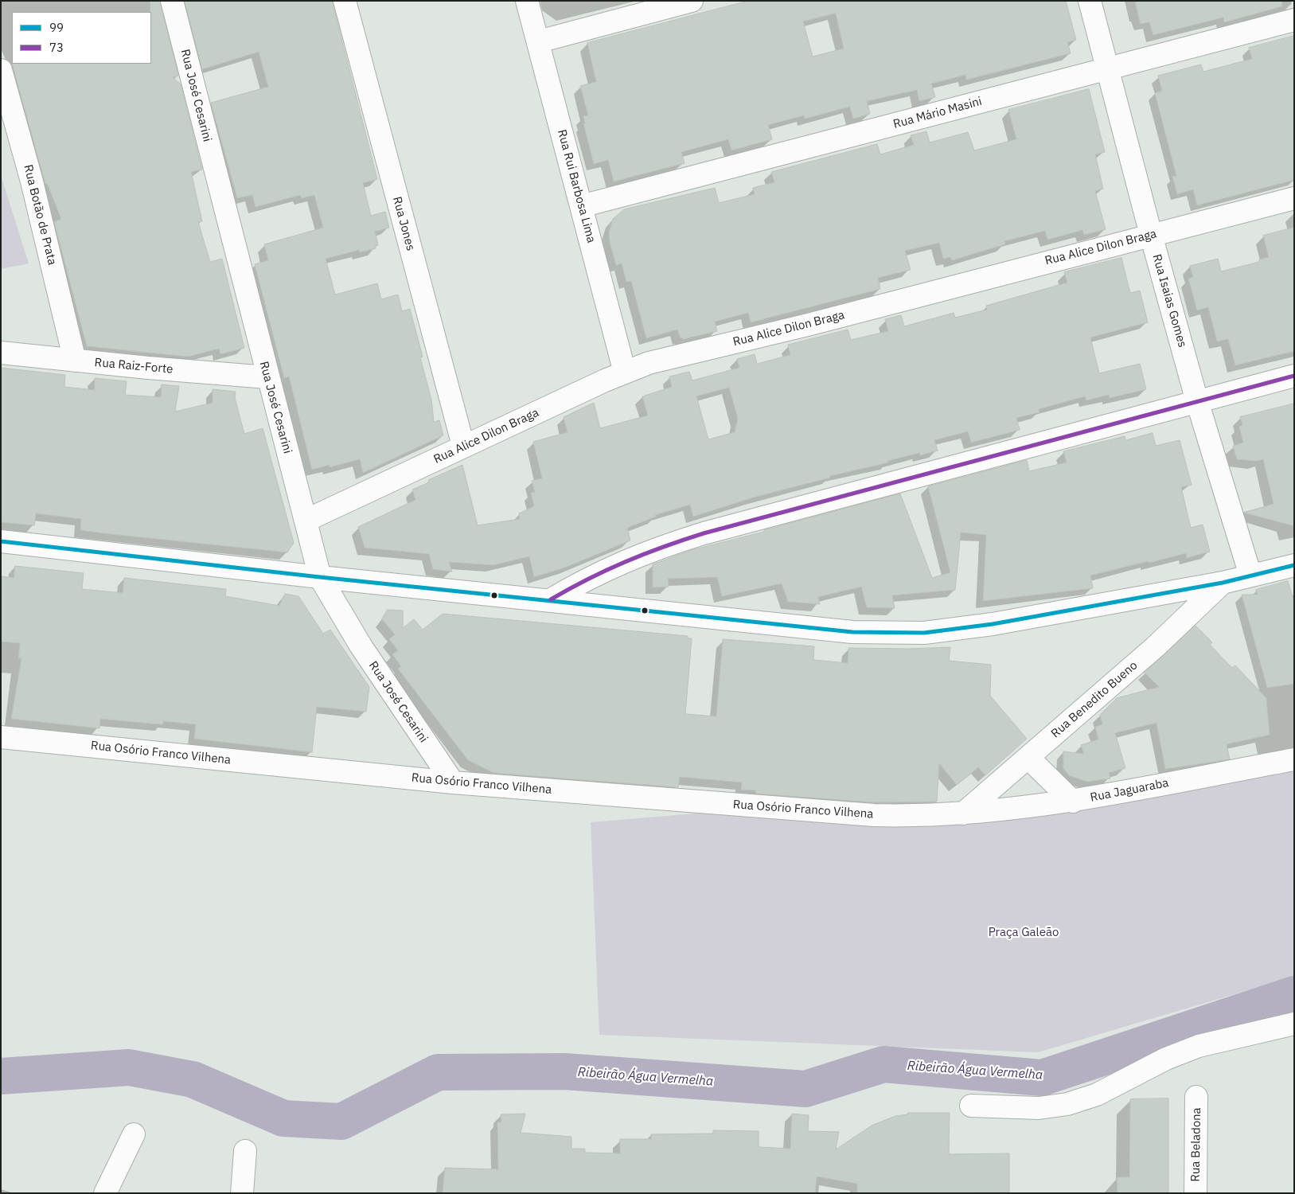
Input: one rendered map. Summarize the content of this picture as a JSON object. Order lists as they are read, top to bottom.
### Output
{
  "streets": {
    "street": [
      "Rua José Cesarini",
      "Rua Mário Masini",
      "Rua Rui Barbosa Lima",
      "Rua Botão de Prata",
      "Rua Jones",
      "Rua Alice Dilon Braga",
      "Rua Isaias Gomes",
      "Rua Raiz-Forte",
      "Rua Benedito Bueno",
      "Rua Osório Franco Vilhena",
      "Rua Jaguaraba",
      "Rua Beladona"
    ]
  },
  "crossings": [
    ["Rua José Cesarini", "Rua Alice Dilon Braga"],
    ["Rua José Cesarini", "Rua Raiz-Forte"],
    ["Rua José Cesarini", "Rua Osório Franco Vilhena"],
    ["Rua Mário Masini", "Rua Rui Barbosa Lima"],
    ["Rua Mário Masini", "Rua Isaias Gomes"],
    ["Rua Rui Barbosa Lima", "Rua Alice Dilon Braga"],
    ["Rua Botão de Prata", "Rua Raiz-Forte"],
    ["Rua Jones", "Rua Alice Dilon Braga"],
    ["Rua Alice Dilon Braga", "Rua Isaias Gomes"],
    ["Rua Benedito Bueno", "Rua Osório Franco Vilhena"],
    ["Rua Benedito Bueno", "Rua Jaguaraba"],
    ["Rua Osório Franco Vilhena", "Rua Jaguaraba"]
  ],
  "water": ["Ribeirão Água Vermelha"],
  "parks": ["Praça Galeão"],
  "lines": ["transit line 73", "transit line 99"],
  "legend": ["99", "73"]
}
